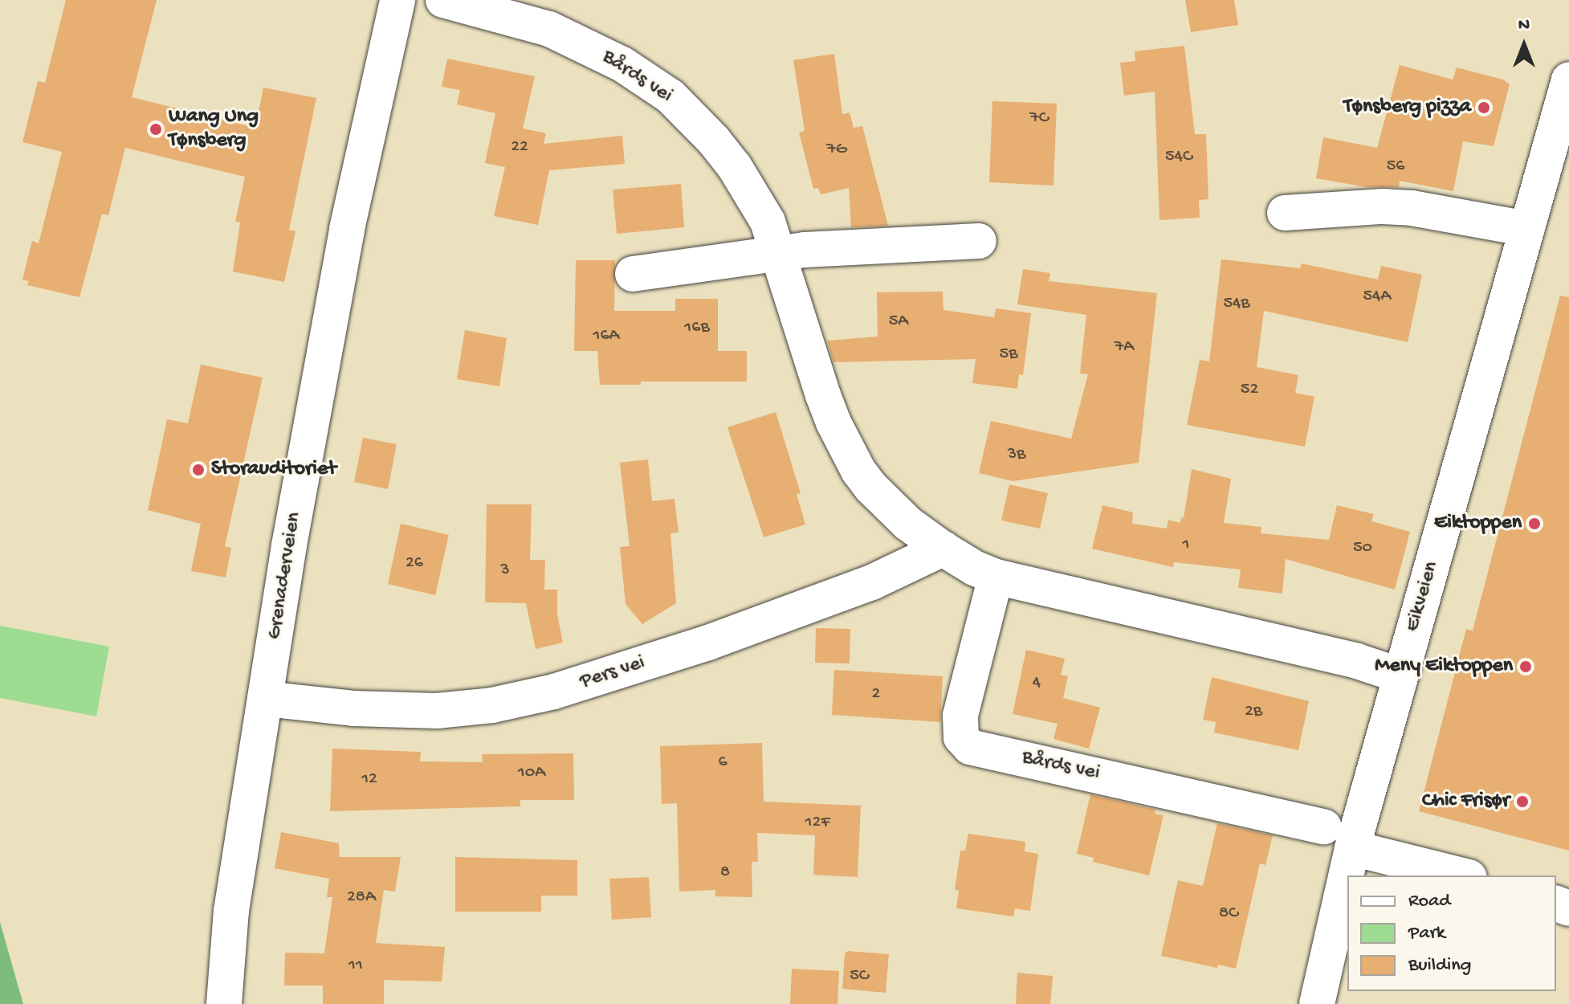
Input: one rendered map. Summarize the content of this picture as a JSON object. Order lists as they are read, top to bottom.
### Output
{
  "streets": {
    "street": [
      "Bårds vei",
      "Grenaderveien",
      "Eikveien",
      "Pers vei"
    ]
  },
  "crossings": [
    ["Bårds vei", "Eikveien"],
    ["Bårds vei", "Pers vei"],
    ["Grenaderveien", "Pers vei"]
  ],
  "places": [
    "Tønsberg pizza",
    "Wang Ung Tønsberg",
    "Storauditoriet",
    "Eiktoppen",
    "Meny Eiktoppen",
    "Chic Frisør"
  ],
  "house_numbers": [
    "7C",
    "22",
    "7G",
    "54C",
    "56",
    "54A",
    "54B",
    "5A",
    "16B",
    "16A",
    "7A",
    "5B",
    "52",
    "3B",
    "1",
    "50",
    "26",
    "3",
    "4",
    "2",
    "2B",
    "6",
    "10A",
    "12",
    "12F",
    "8",
    "28A",
    "8C",
    "11",
    "5C"
  ],
  "legend": ["Road", "Park", "Building"],
  "north": "top"
}
